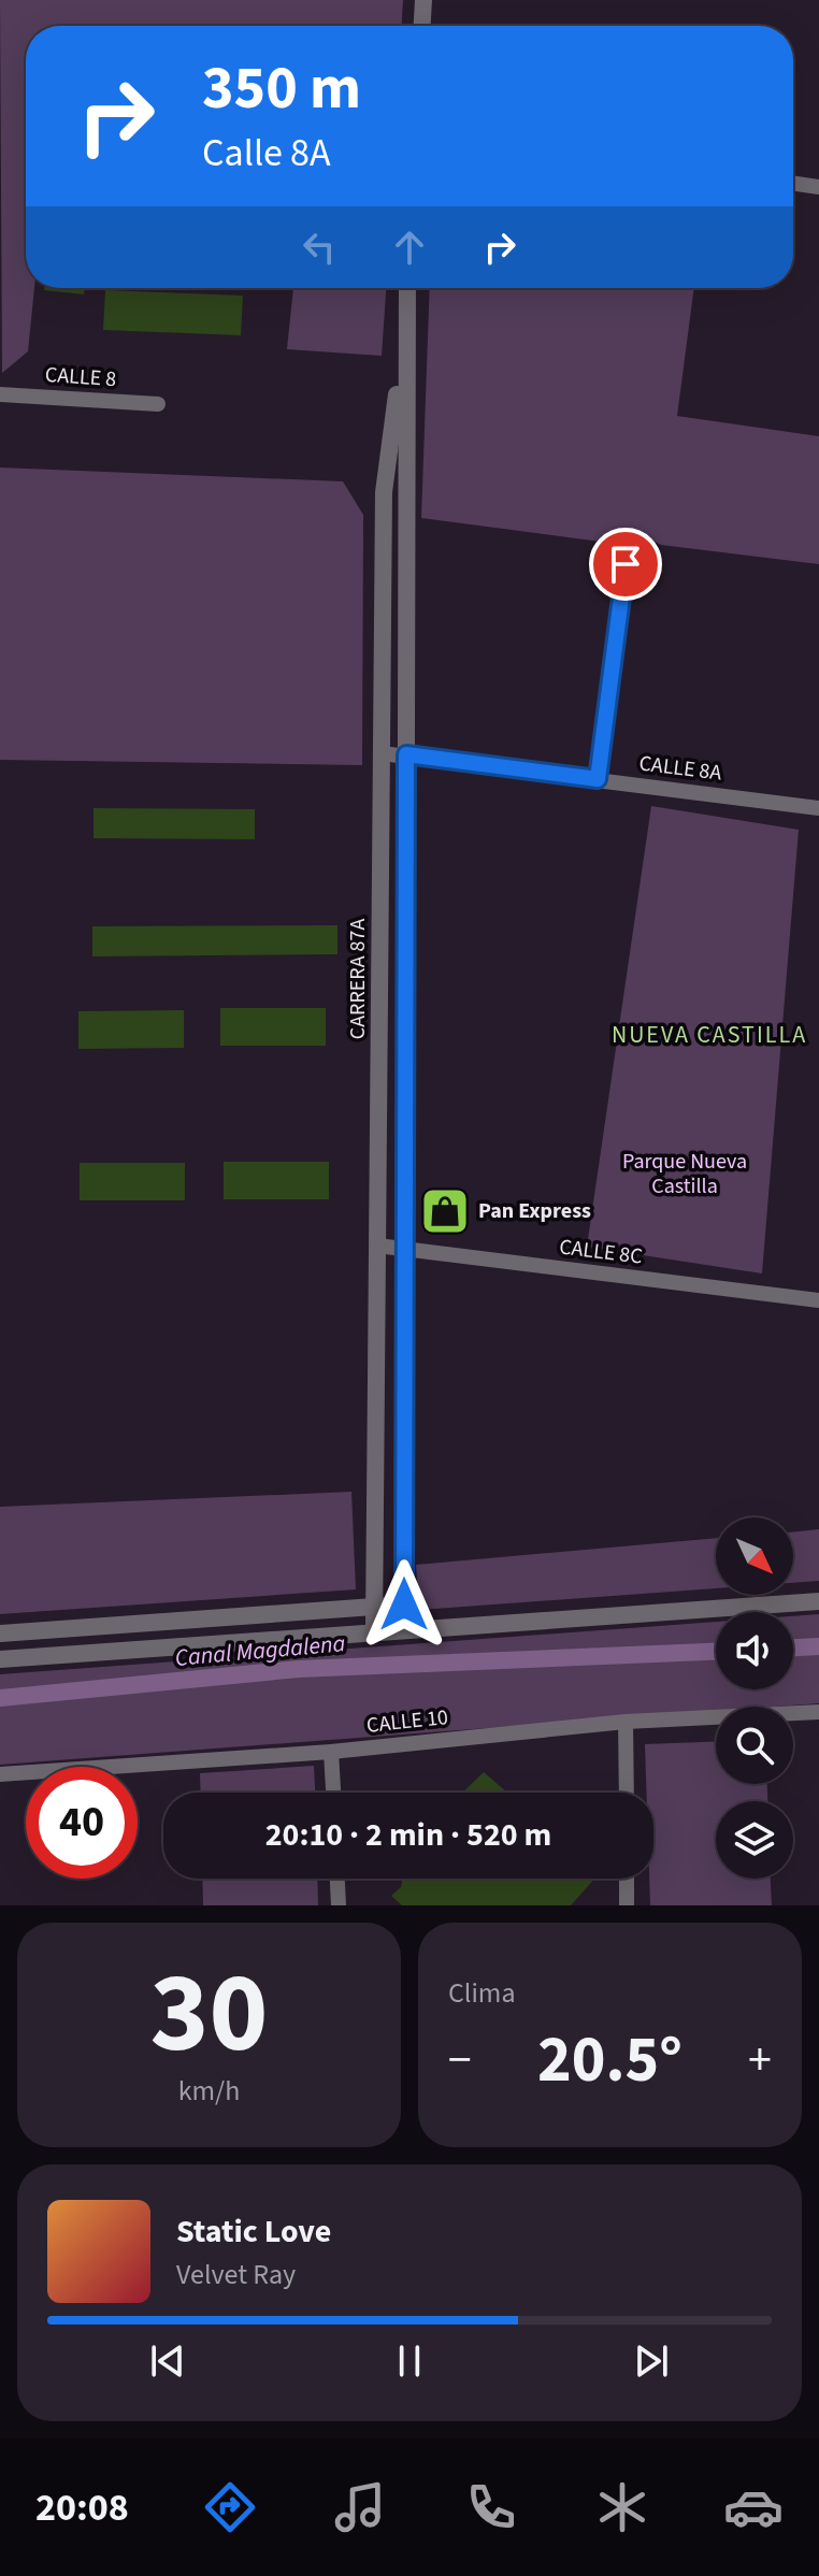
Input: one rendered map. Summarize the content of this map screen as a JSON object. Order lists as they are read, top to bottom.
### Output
{
  "streets": {
    "street": [
      "CALLE 8",
      "CALLE 8A",
      "CARRERA 87A",
      "CALLE 8C",
      "CALLE 10"
    ]
  },
  "crossings": [
    ["CALLE 8A", "CARRERA 87A"],
    ["CARRERA 87A", "CALLE 8C"]
  ],
  "districts": ["NUEVA CASTILLA"],
  "water": ["Canal Magdalena"],
  "parks": ["Parque Nueva Castilla"],
  "places": {
    "shop": ["Pan Express"]
  },
  "north": "bottom right",
  "page": {
    "turn": ["350 m", "Calle 8A"],
    "limit": "40",
    "trip": "20:10 · 2 min · 520 m",
    "tile": [
      ["30", "km/h"],
      "Clima"
    ],
    "heat": ["−", "20.5°", "+"],
    "song": ["Static Love", "Velvet Ray"],
    "tabs": "20:08"
  }
}
